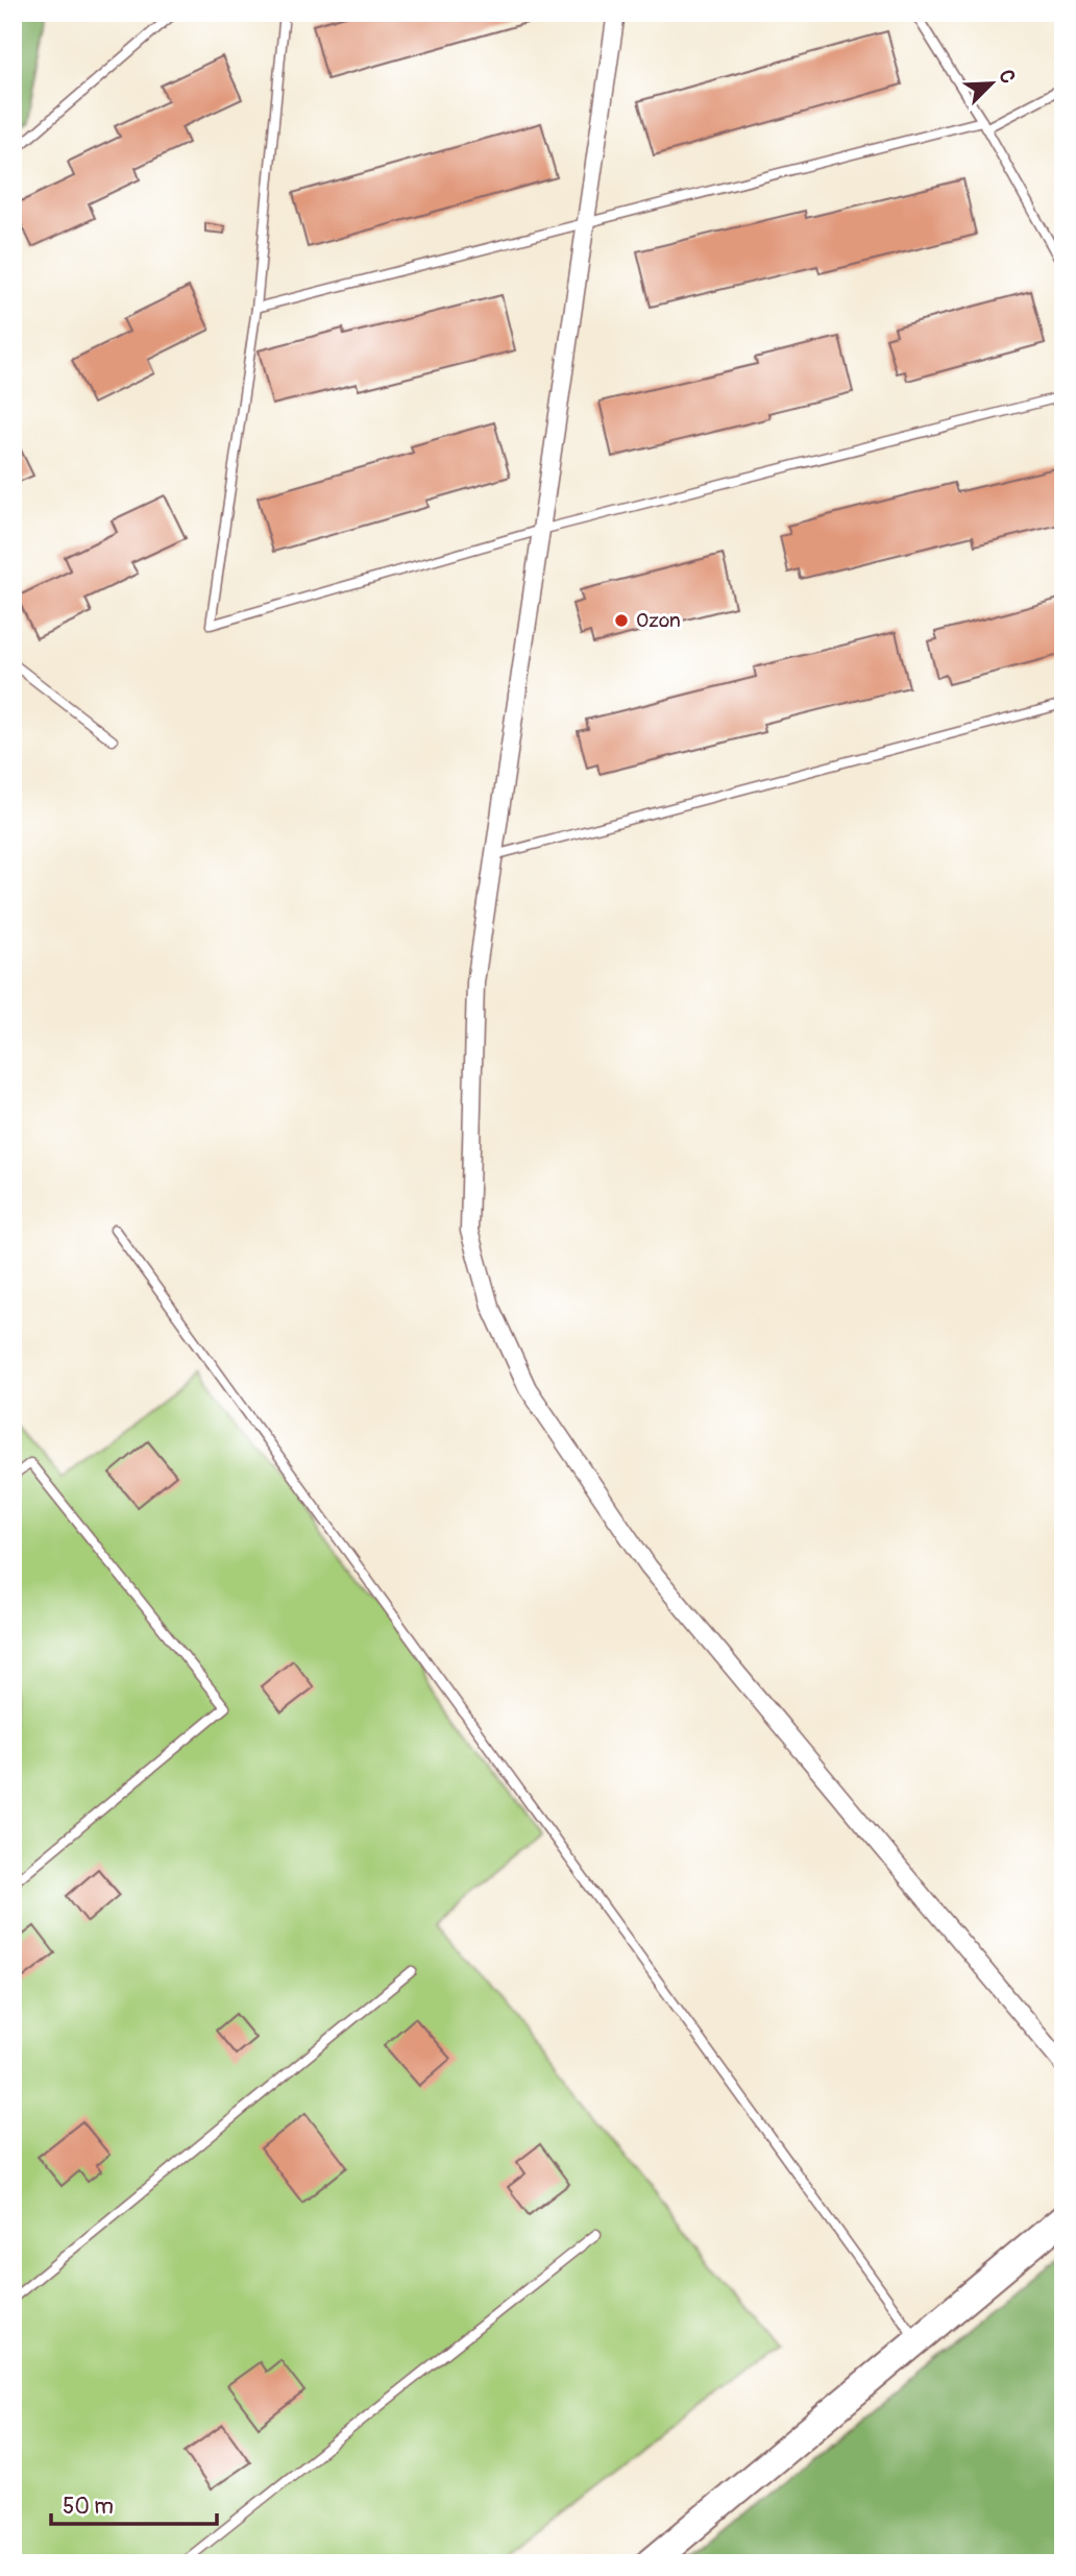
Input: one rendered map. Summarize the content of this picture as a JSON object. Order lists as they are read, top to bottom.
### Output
{
  "places": ["Ozon"],
  "scale_bar": "50 m",
  "north": "top right"
}
